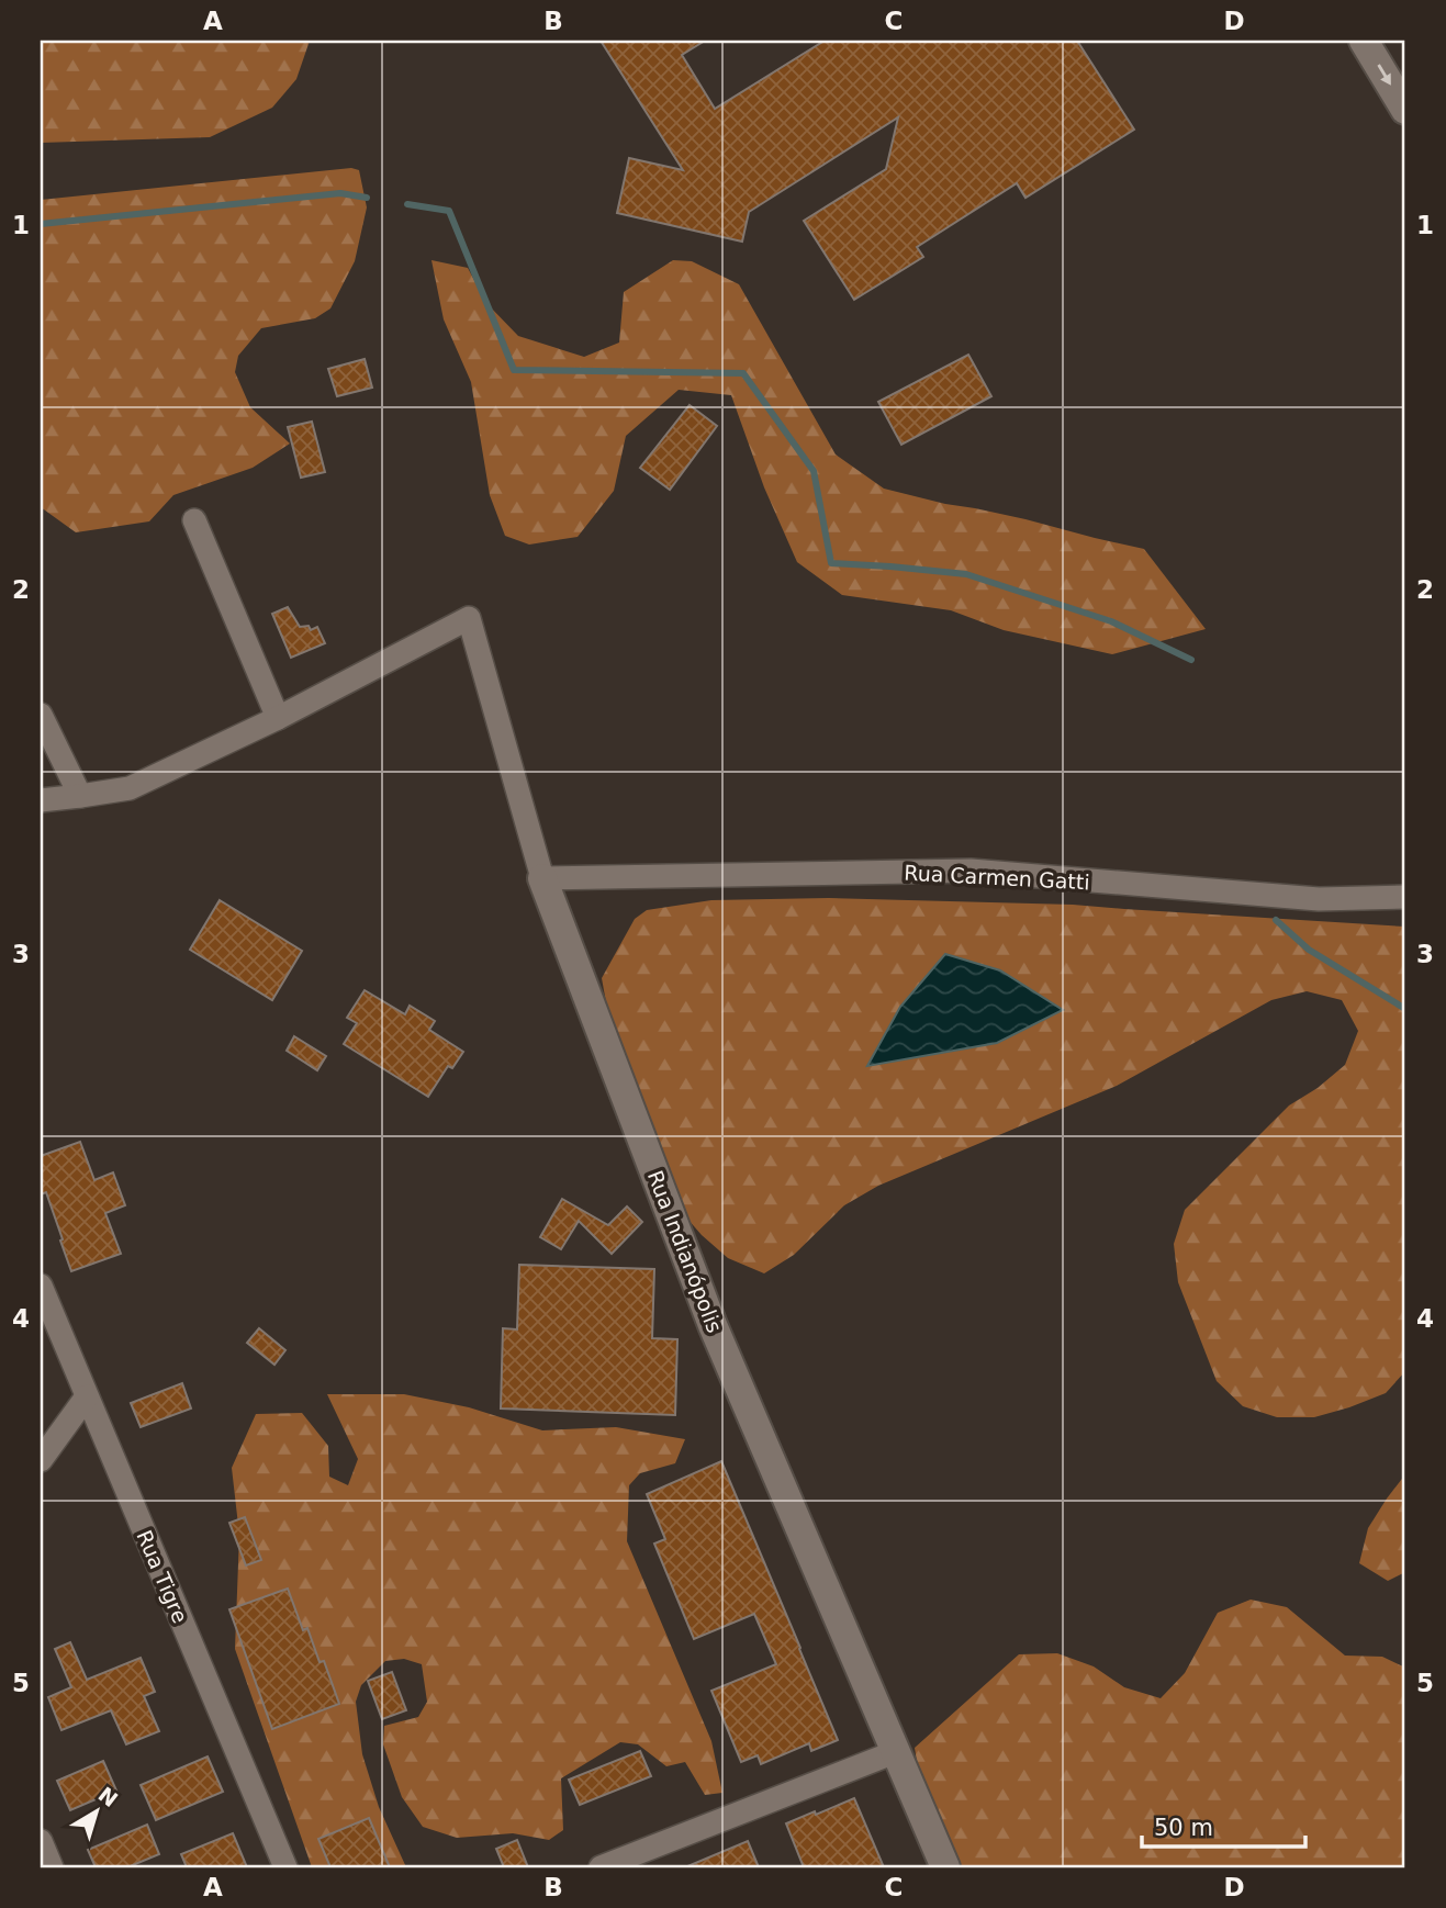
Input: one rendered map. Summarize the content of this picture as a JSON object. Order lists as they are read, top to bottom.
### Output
{
  "streets": {
    "street": ["Rua Carmen Gatti", "Rua Indianópolis", "Rua Tigre"]
  },
  "crossings": [
    ["Rua Carmen Gatti", "Rua Indianópolis"]
  ],
  "scale_bar": "50 m",
  "north": "top right",
  "grid": {
    "columns": [
      "A",
      "B",
      "C",
      "D"
    ],
    "rows": [
      "1",
      "2",
      "3",
      "4",
      "5"
    ]
  }
}
